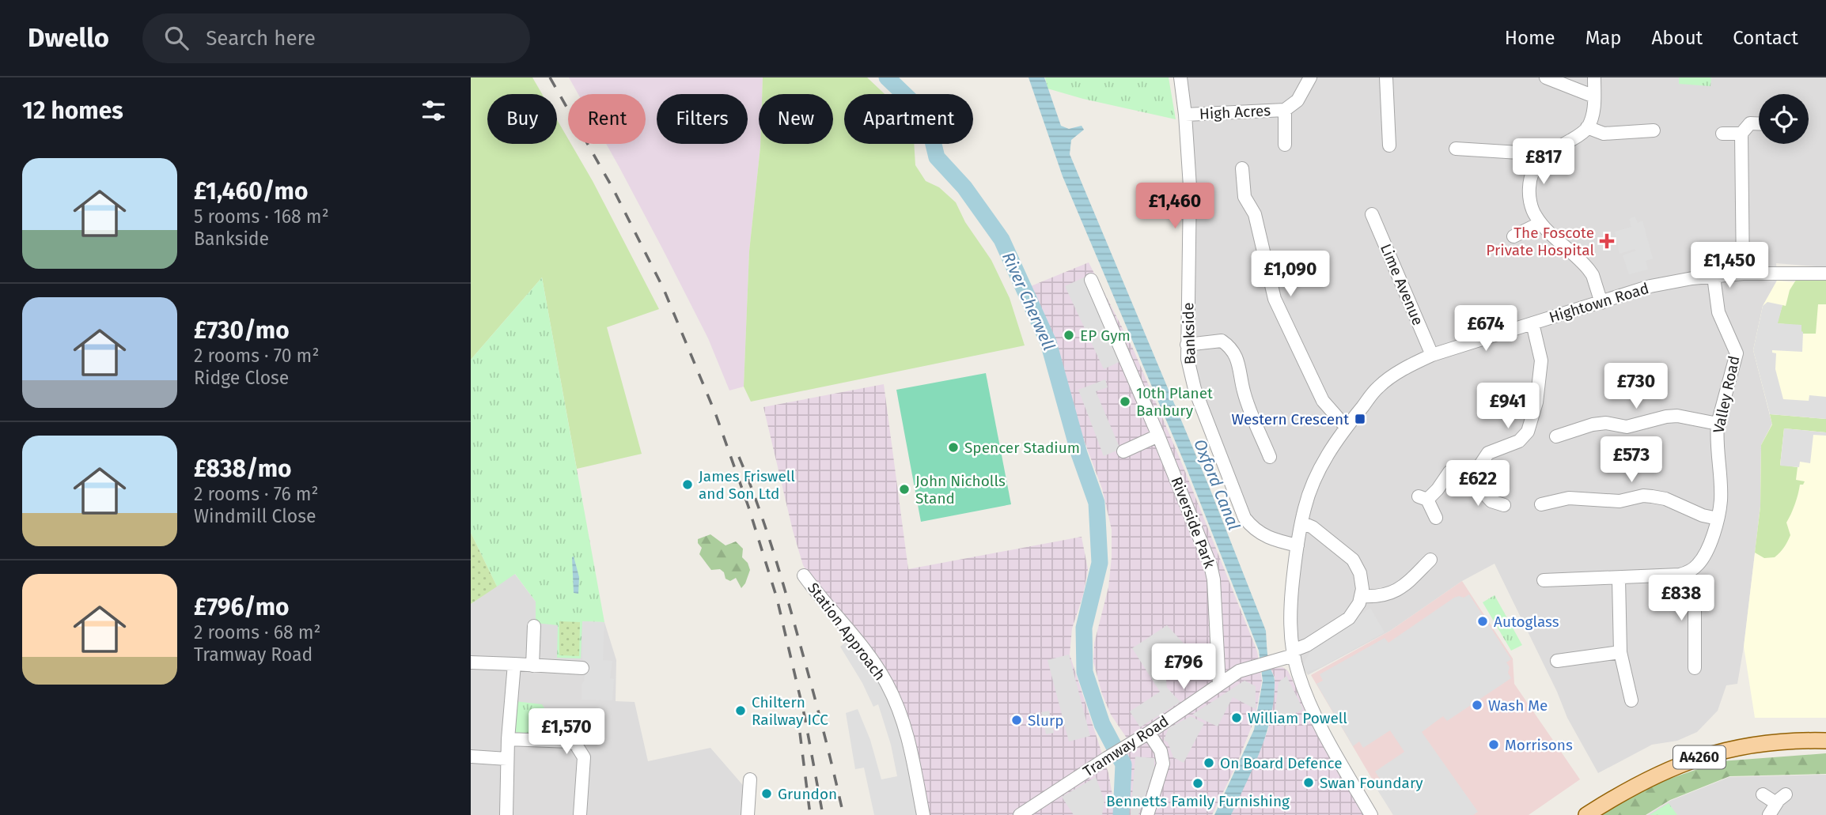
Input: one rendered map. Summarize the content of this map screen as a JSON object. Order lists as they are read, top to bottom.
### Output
{
  "streets": {
    "main road": ["A4260"],
    "street": [
      "High Acres",
      "Lime Avenue",
      "Hightown Road",
      "Bankside",
      "Valley Road",
      "Riverside Park",
      "Station Approach",
      "Tramway Road"
    ]
  },
  "crossings": [
    ["High Acres", "Bankside"],
    ["Lime Avenue", "Hightown Road"],
    ["Hightown Road", "Bankside"],
    ["Hightown Road", "Valley Road"],
    ["Hightown Road", "Tramway Road"],
    ["Riverside Park", "Tramway Road"]
  ],
  "water": ["River Cherwell", "Oxford Canal"],
  "places": {
    "health": ["The Foscote Private Hospital"],
    "other": [
      "EP Gym",
      "10th Planet Banbury",
      "Spencer Stadium",
      "James Friswell and Son Ltd",
      "John Nicholls Stand",
      "Autoglass",
      "Wash Me",
      "Chiltern Railway ICC",
      "William Powell",
      "Slurp",
      "Morrisons",
      "On Board Defence",
      "Swan Foundary",
      "Bennetts Family Furnishing",
      "Grundon"
    ],
    "transit": ["Western Crescent"]
  },
  "page": {
    "header": "Dwello",
    "search": "Search here",
    "nav": [
      "Home",
      "Map",
      "About",
      "Contact"
    ],
    "heading": "12 homes",
    "chip": [
      "Buy",
      "Rent",
      "Filters",
      "New",
      "Apartment"
    ],
    "price": [
      "£817",
      "£1,460",
      "£1,450",
      "£1,090",
      "£674",
      "£730",
      "£941",
      "£573",
      "£622",
      "£838",
      "£796",
      "£1,570"
    ],
    "list": [
      {
        "name": "£1,460/mo",
        "note": "5 rooms · 168 m² · Bankside"
      },
      {
        "name": "£730/mo",
        "note": "2 rooms · 70 m² · Ridge Close"
      },
      {
        "name": "£838/mo",
        "note": "2 rooms · 76 m² · Windmill Close"
      },
      {
        "name": "£796/mo",
        "note": "2 rooms · 68 m² · Tramway Road"
      }
    ]
  }
}
